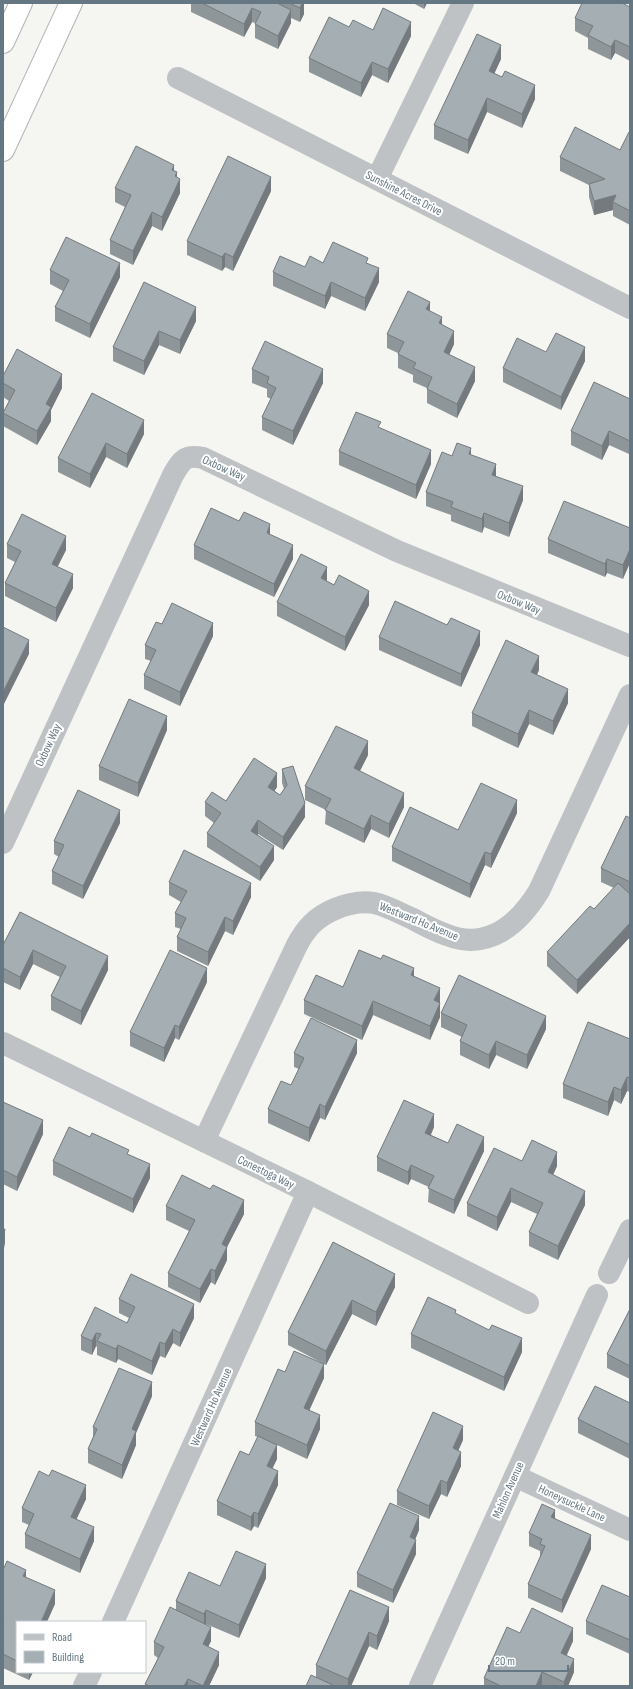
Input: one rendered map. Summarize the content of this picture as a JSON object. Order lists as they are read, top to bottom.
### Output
{
  "streets": {
    "street": [
      "Sunshine Acres Drive",
      "Oxbow Way",
      "Westward Ho Avenue",
      "Conestoga Way",
      "Mahlon Avenue",
      "Honeysuckle Lane"
    ]
  },
  "crossings": [
    ["Westward Ho Avenue", "Conestoga Way"],
    ["Mahlon Avenue", "Honeysuckle Lane"]
  ],
  "legend": ["Road", "Building"],
  "scale_bar": "20 m"
}
